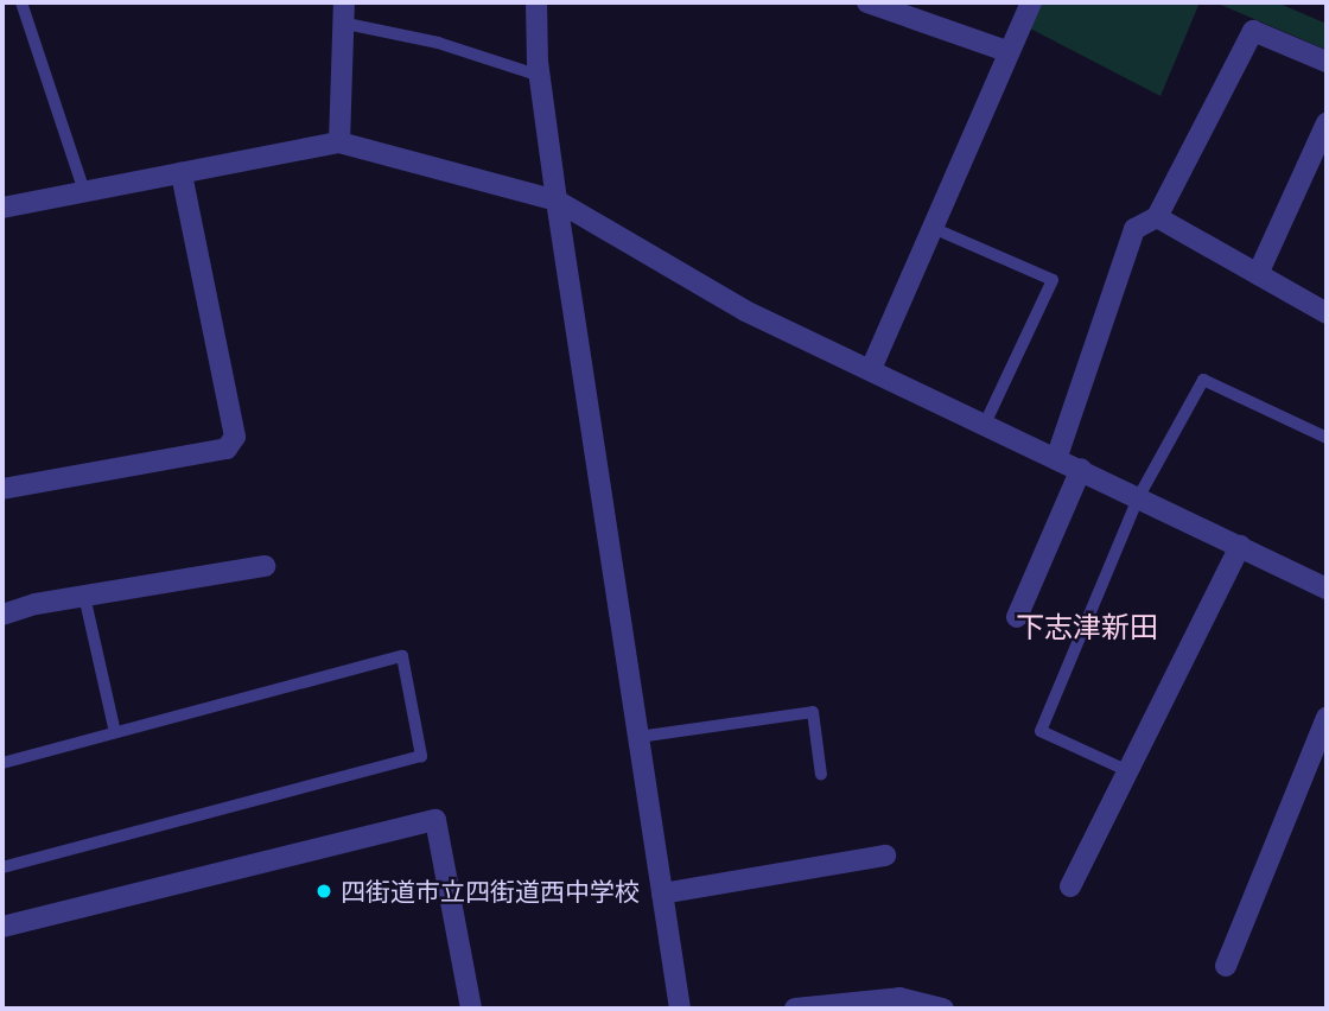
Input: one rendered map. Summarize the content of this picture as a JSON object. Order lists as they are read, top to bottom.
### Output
{
  "districts": ["下志津新田"],
  "places": ["四街道市立四街道西中学校"]
}
